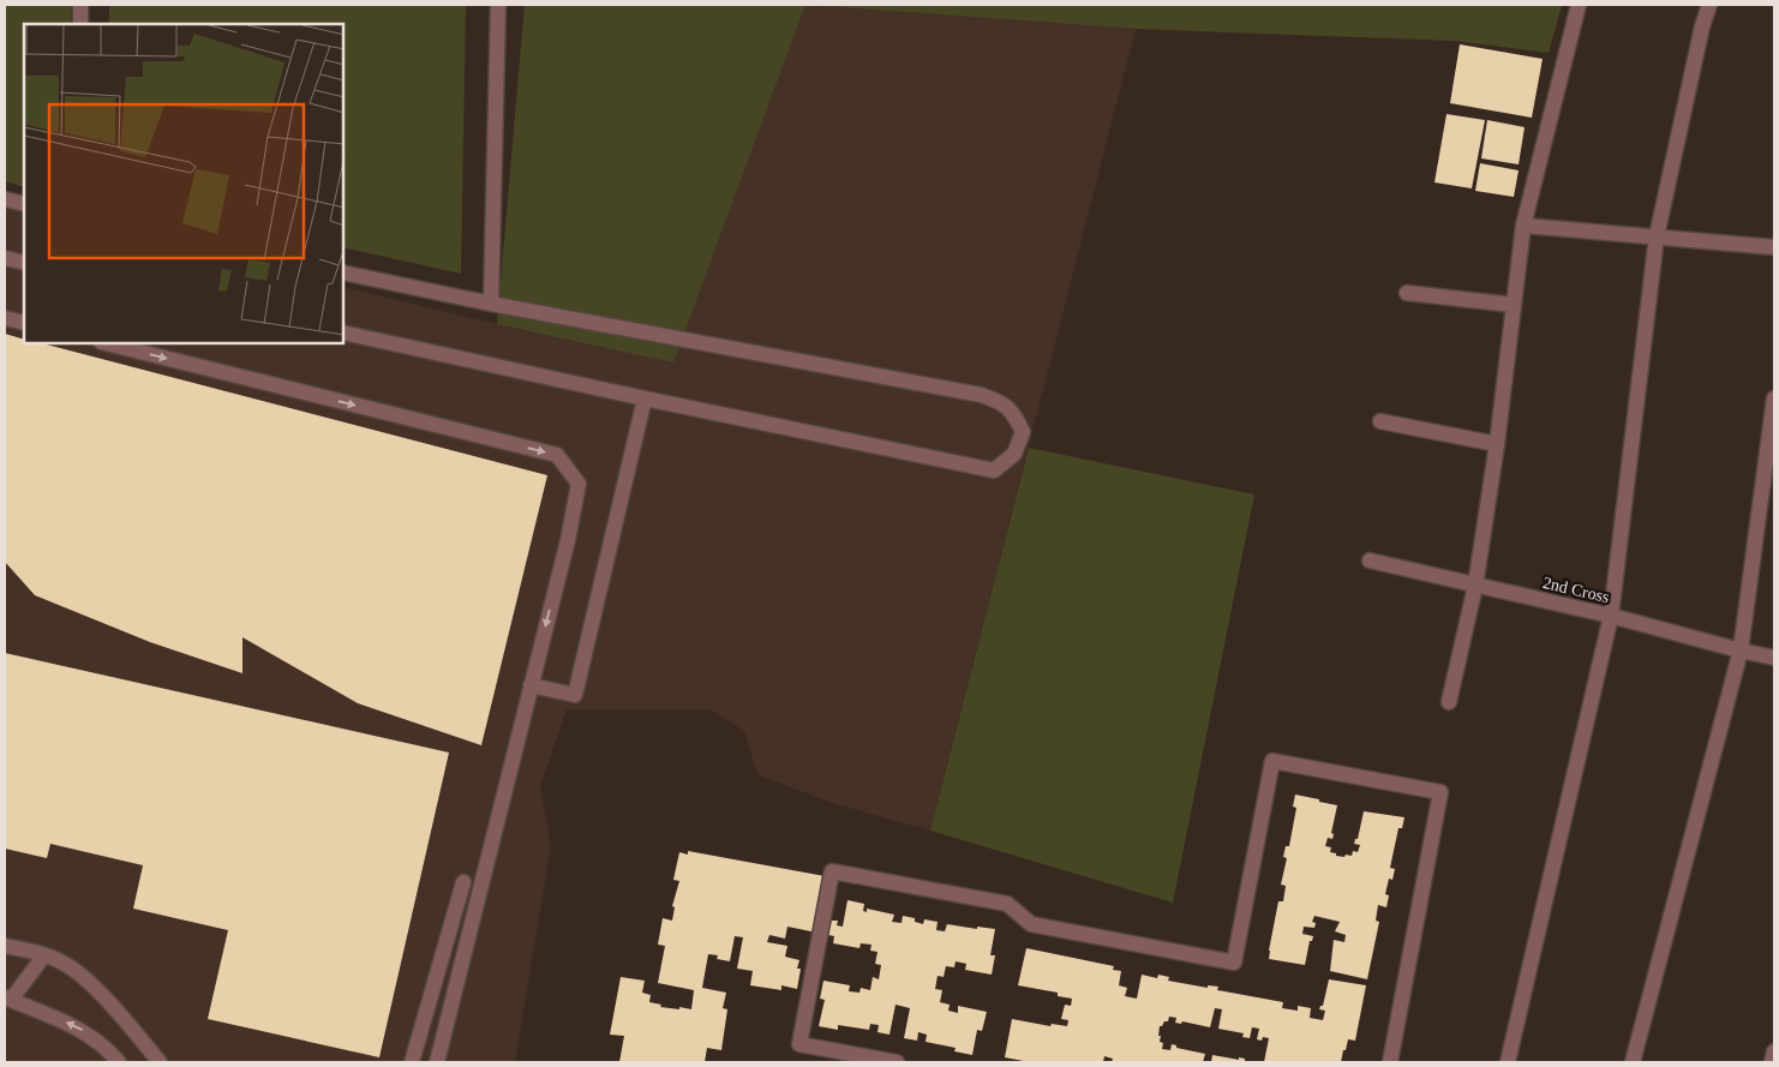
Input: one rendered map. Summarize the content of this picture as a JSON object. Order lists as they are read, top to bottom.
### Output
{
  "streets": {
    "street": ["2nd Cross"]
  }
}
